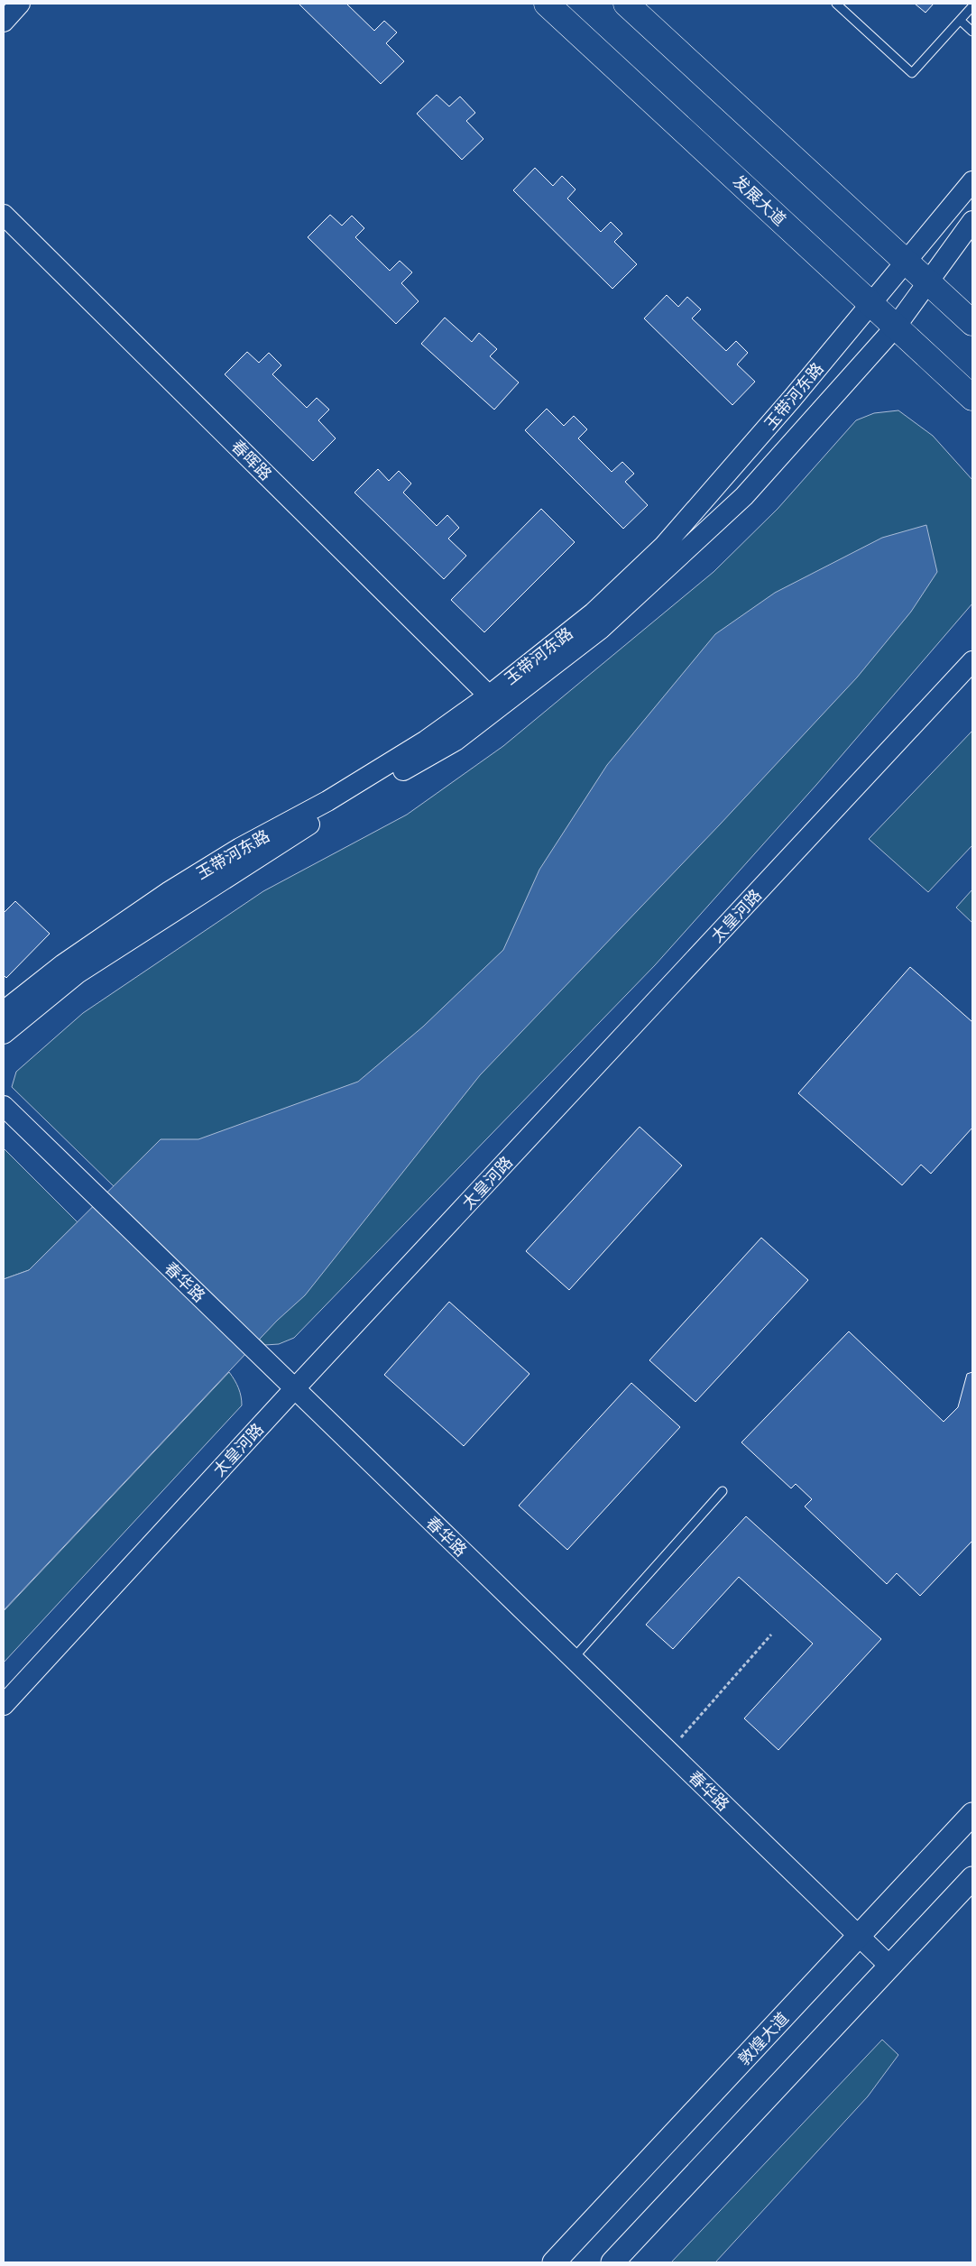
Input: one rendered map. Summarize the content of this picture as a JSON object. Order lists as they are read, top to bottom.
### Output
{
  "streets": {
    "main road": ["发展大道", "敦煌大道"],
    "street": [
      "玉带河东路",
      "春晖路",
      "太皇河路",
      "春华路"
    ]
  },
  "crossings": [
    ["发展大道", "玉带河东路"],
    ["玉带河东路", "春晖路"],
    ["太皇河路", "春华路"],
    ["春华路", "敦煌大道"]
  ]
}
